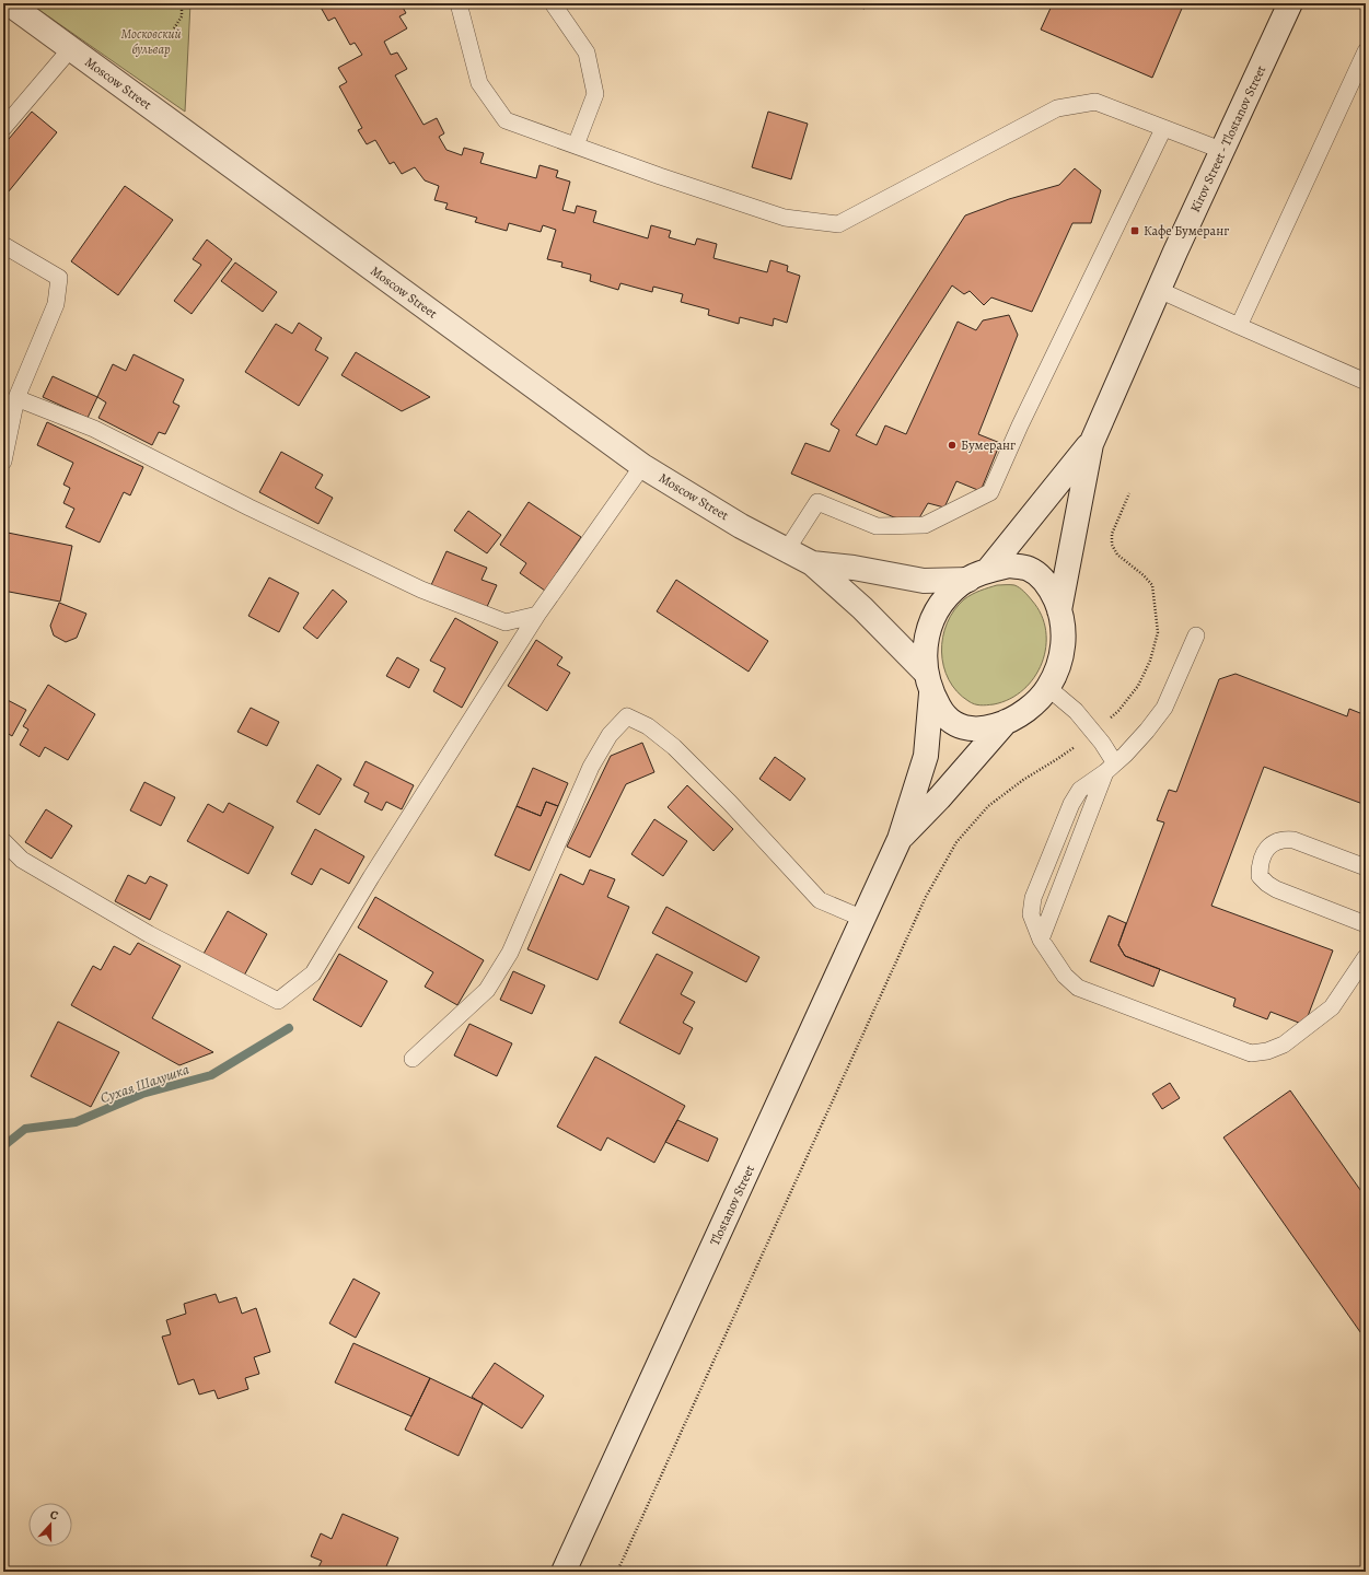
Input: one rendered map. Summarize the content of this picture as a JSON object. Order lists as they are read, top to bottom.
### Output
{
  "streets": {
    "main road": ["Moscow Street", "Kirov Street - Tlostanov Street", "Tlostanov Street"]
  },
  "water": ["Сухая Шалушка"],
  "parks": ["Московский бульвар"],
  "places": {
    "transit": ["Кафе Бумеранг"],
    "other": ["Бумеранг"]
  },
  "north": "top"
}
